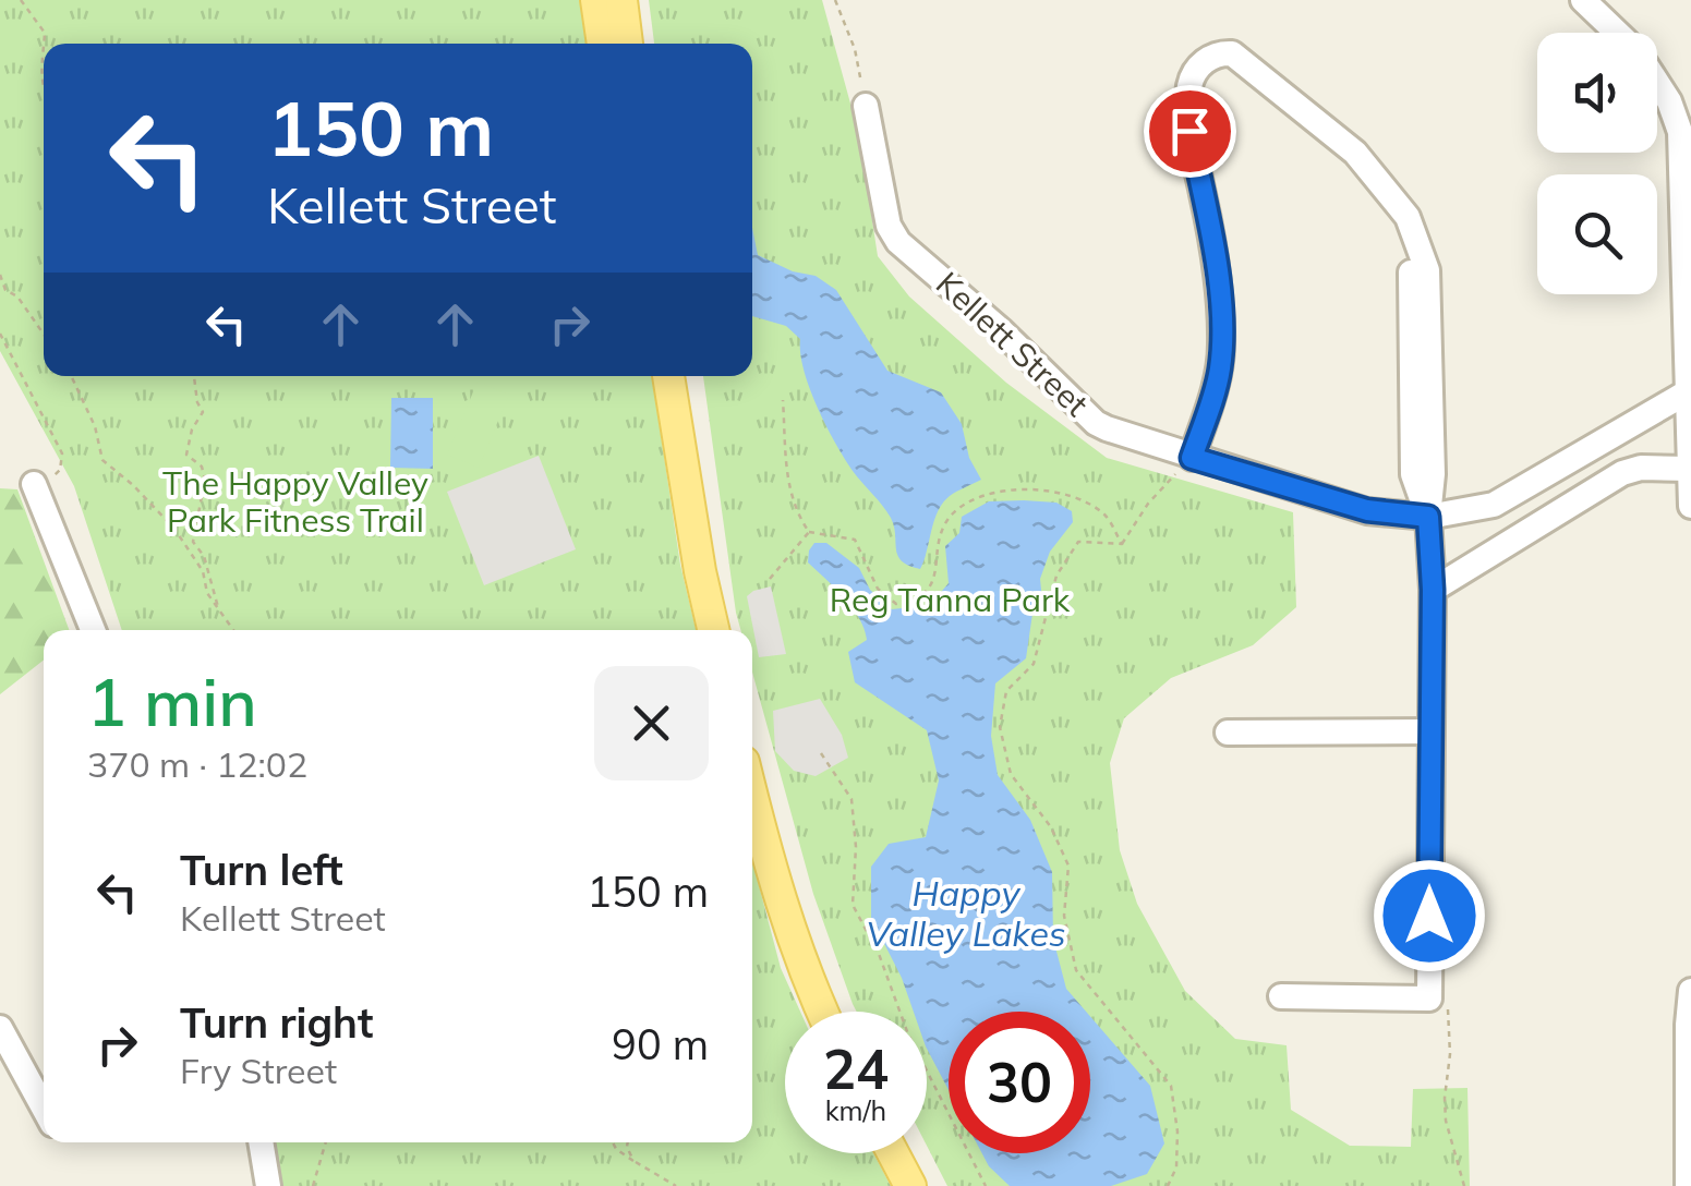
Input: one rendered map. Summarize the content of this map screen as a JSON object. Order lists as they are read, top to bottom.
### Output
{
  "streets": {
    "street": ["Kellett Street"]
  },
  "water": ["Happy Valley Lakes"],
  "parks": ["The Happy Valley Park Fitness Trail", "Reg Tanna Park"],
  "page": {
    "turn": ["150 m", "Kellett Street"],
    "heading": ["1 min", "370 m · 12:02"],
    "list": [
      {
        "name": "Turn left",
        "note": "Kellett Street",
        "value": "150 m"
      },
      {
        "name": "Turn right",
        "note": "Fry Street",
        "value": "90 m"
      }
    ],
    "speed": "24 km/h",
    "limit": "30"
  }
}
